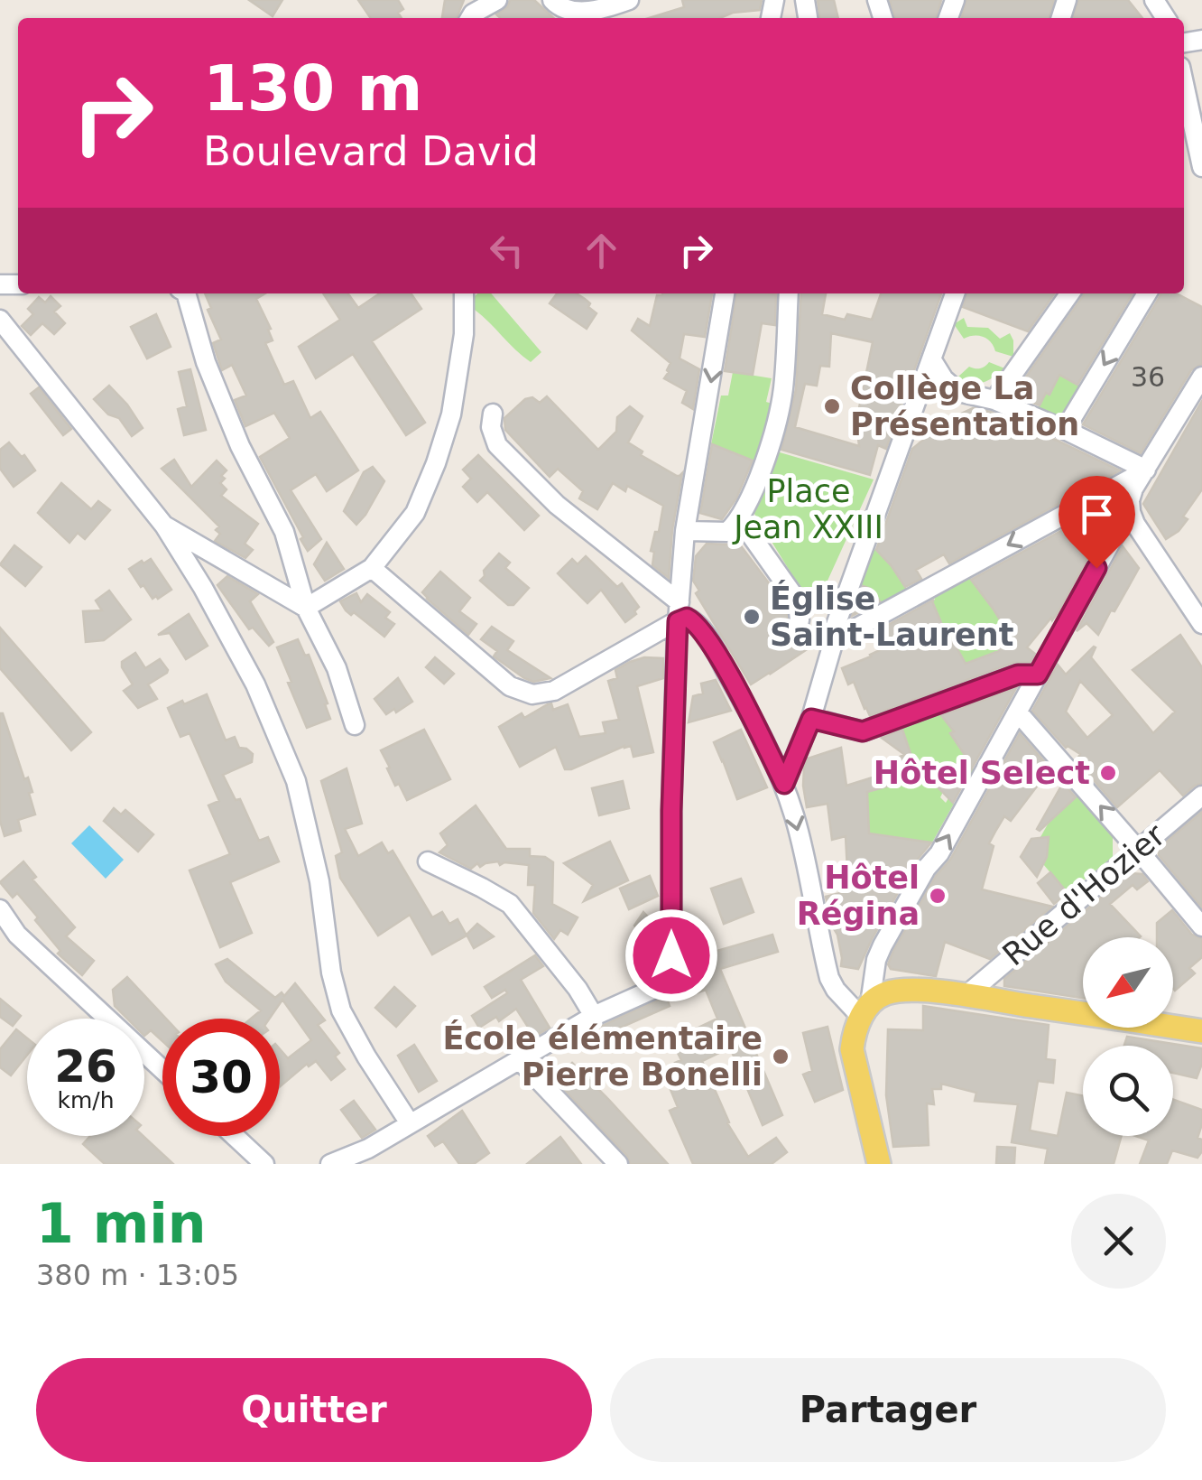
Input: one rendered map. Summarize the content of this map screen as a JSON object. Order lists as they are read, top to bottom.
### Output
{
  "streets": {
    "street": ["Rue d'Hozier"]
  },
  "parks": ["Place Jean XXIII"],
  "places": [
    "Collège La Présentation",
    "Église Saint-Laurent",
    "Hôtel Select",
    "Hôtel Régina",
    "École élémentaire Pierre Bonelli"
  ],
  "house_numbers": ["36"],
  "north": "bottom left",
  "page": {
    "turn": ["130 m", "Boulevard David"],
    "speed": "26 km/h",
    "limit": "30",
    "heading": ["1 min", "380 m · 13:05"],
    "buttons": ["Quitter", "Partager"]
  }
}
